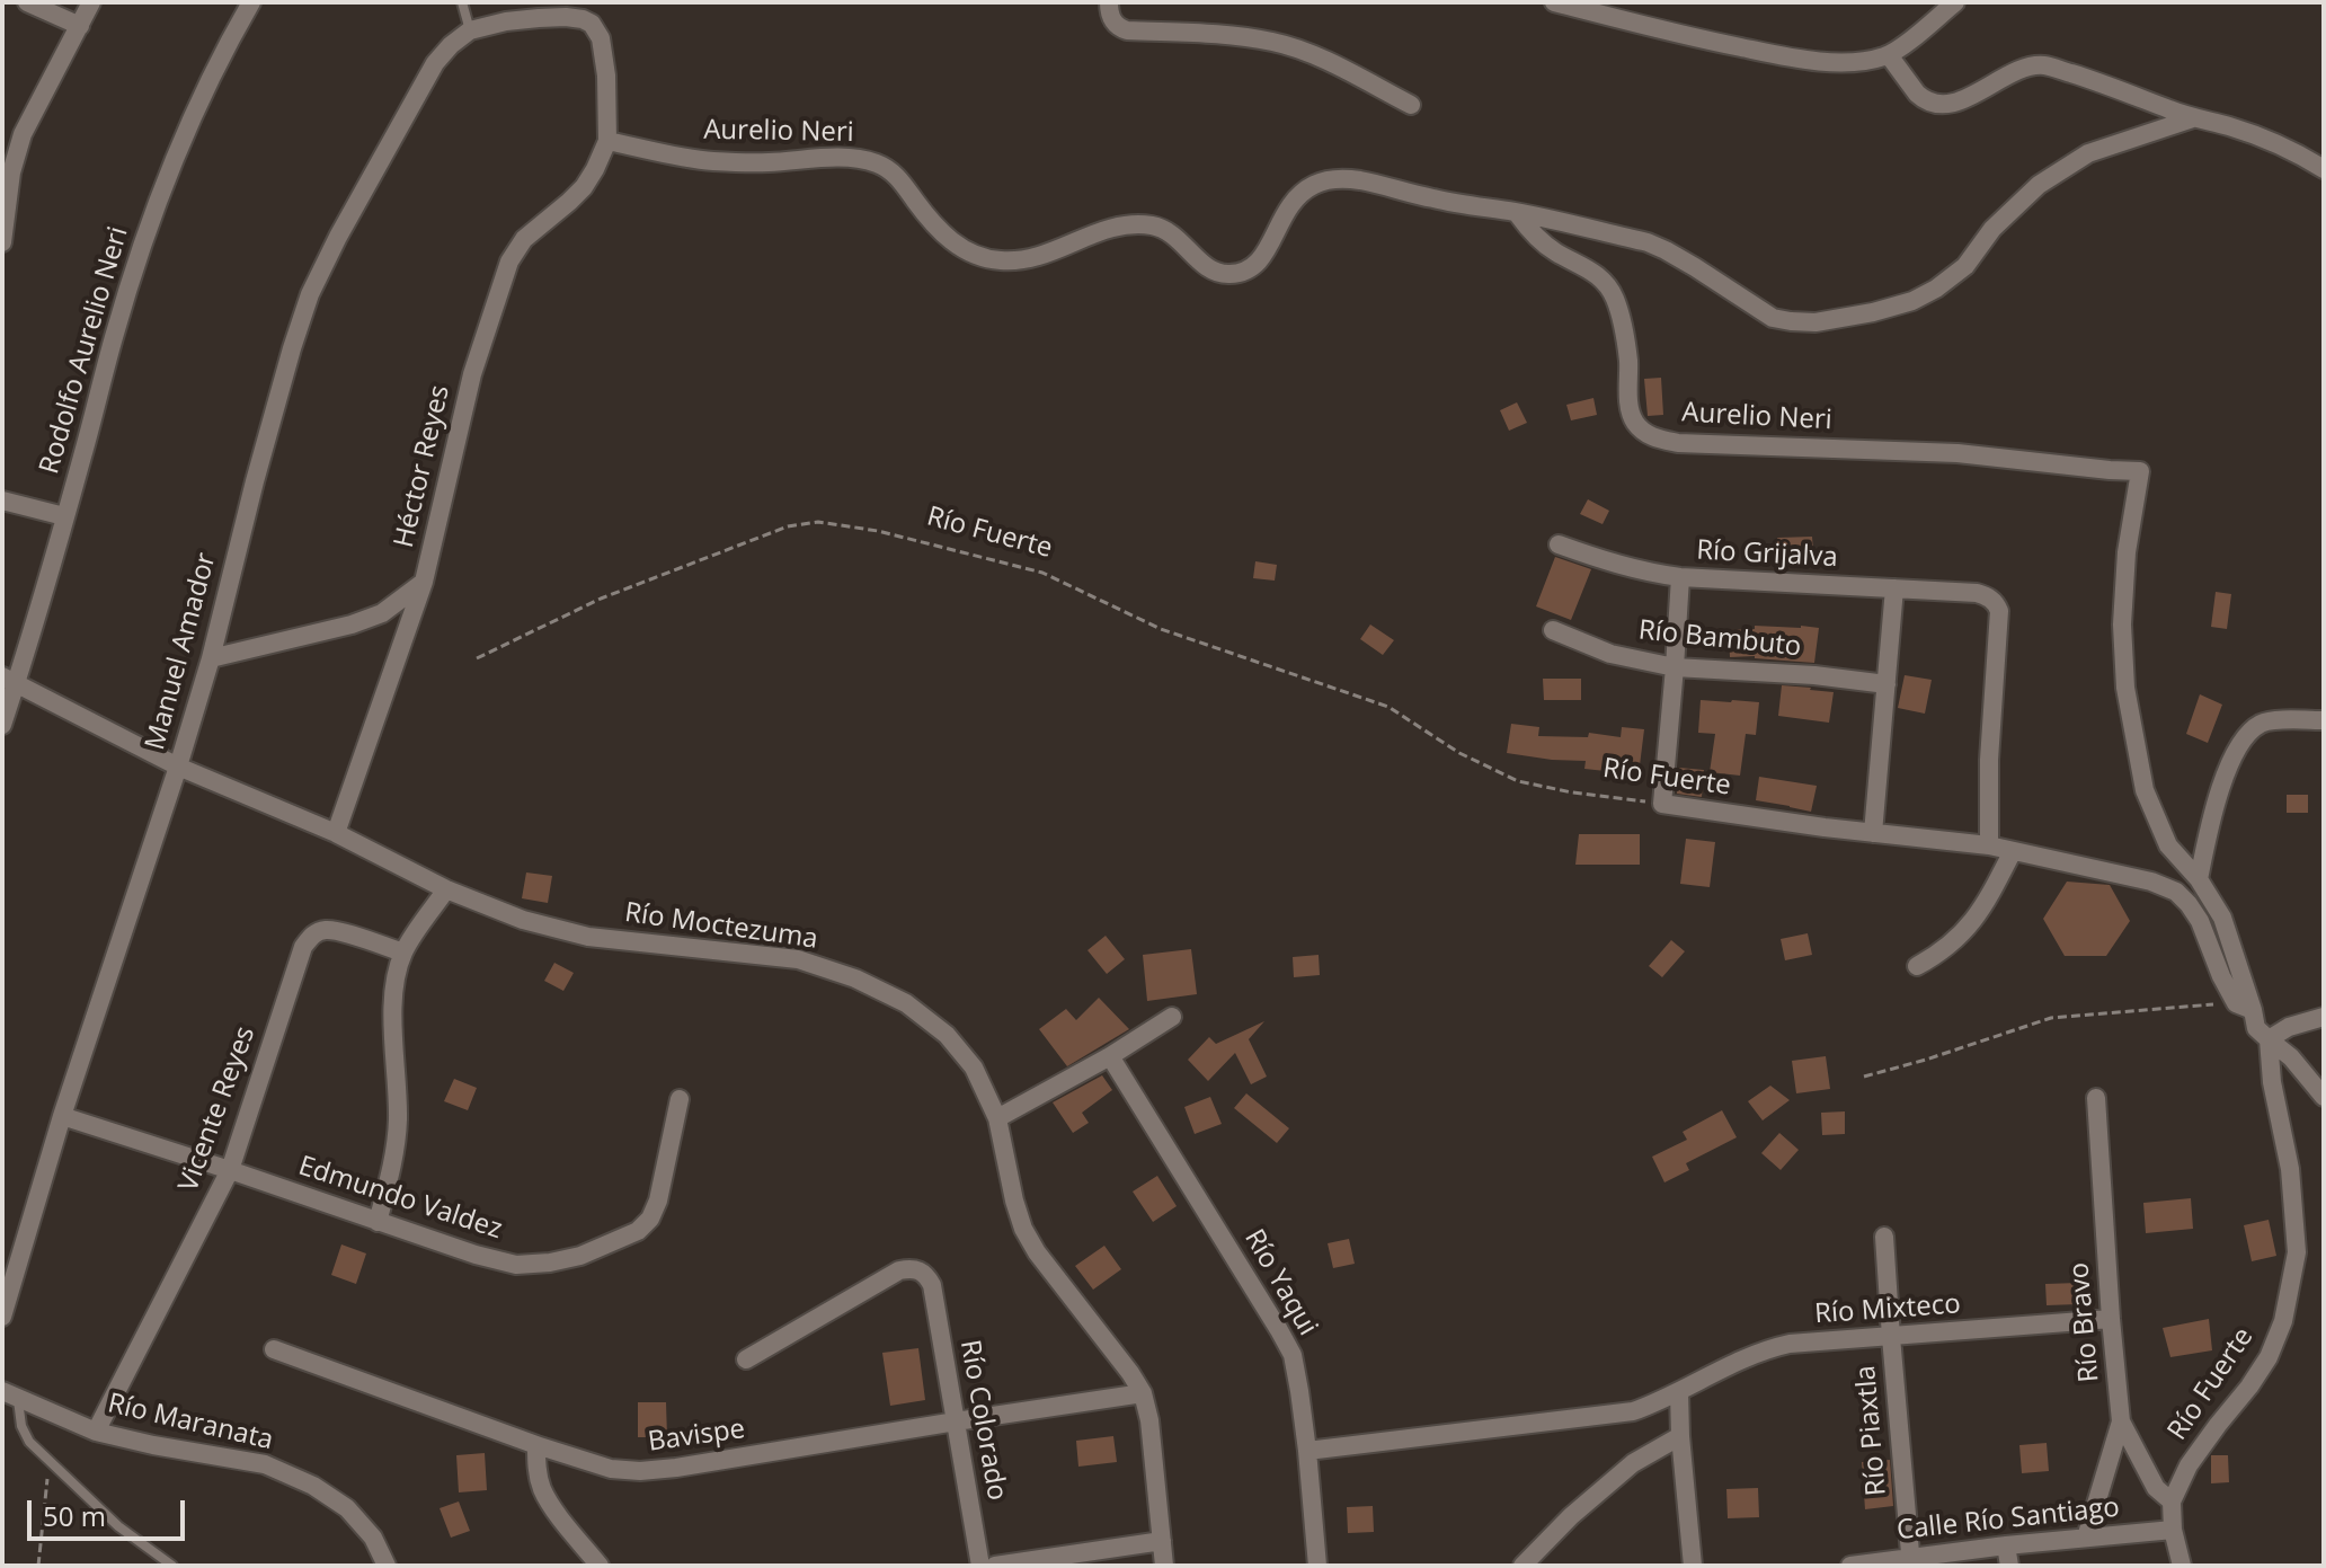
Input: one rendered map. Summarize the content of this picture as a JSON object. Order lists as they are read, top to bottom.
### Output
{
  "streets": {
    "street": [
      "Aurelio Neri",
      "Rodolfo Aurelio Neri",
      "Héctor Reyes",
      "Río Fuerte",
      "Río Grijalva",
      "Río Bambuto",
      "Manuel Amador",
      "Río Moctezuma",
      "Vicente Reyes",
      "Edmundo Valdez",
      "Río Yaqui",
      "Río Mixteco",
      "Río Bravo",
      "Río Colorado",
      "Río Maranata",
      "Río Piaxtla",
      "Bavispe",
      "Calle Río Santiago"
    ]
  },
  "crossings": [
    ["Aurelio Neri", "Héctor Reyes"],
    ["Rodolfo Aurelio Neri", "Río Moctezuma"],
    ["Héctor Reyes", "Río Moctezuma"],
    ["Río Fuerte", "Río Grijalva"],
    ["Río Fuerte", "Calle Río Santiago"],
    ["Manuel Amador", "Río Moctezuma"],
    ["Manuel Amador", "Edmundo Valdez"],
    ["Río Moctezuma", "Bavispe"],
    ["Vicente Reyes", "Edmundo Valdez"],
    ["Vicente Reyes", "Río Maranata"],
    ["Río Yaqui", "Río Mixteco"],
    ["Río Mixteco", "Río Bravo"],
    ["Río Mixteco", "Río Piaxtla"],
    ["Río Bravo", "Calle Río Santiago"],
    ["Río Colorado", "Bavispe"],
    ["Río Piaxtla", "Calle Río Santiago"]
  ],
  "scale_bar": "50 m"
}
